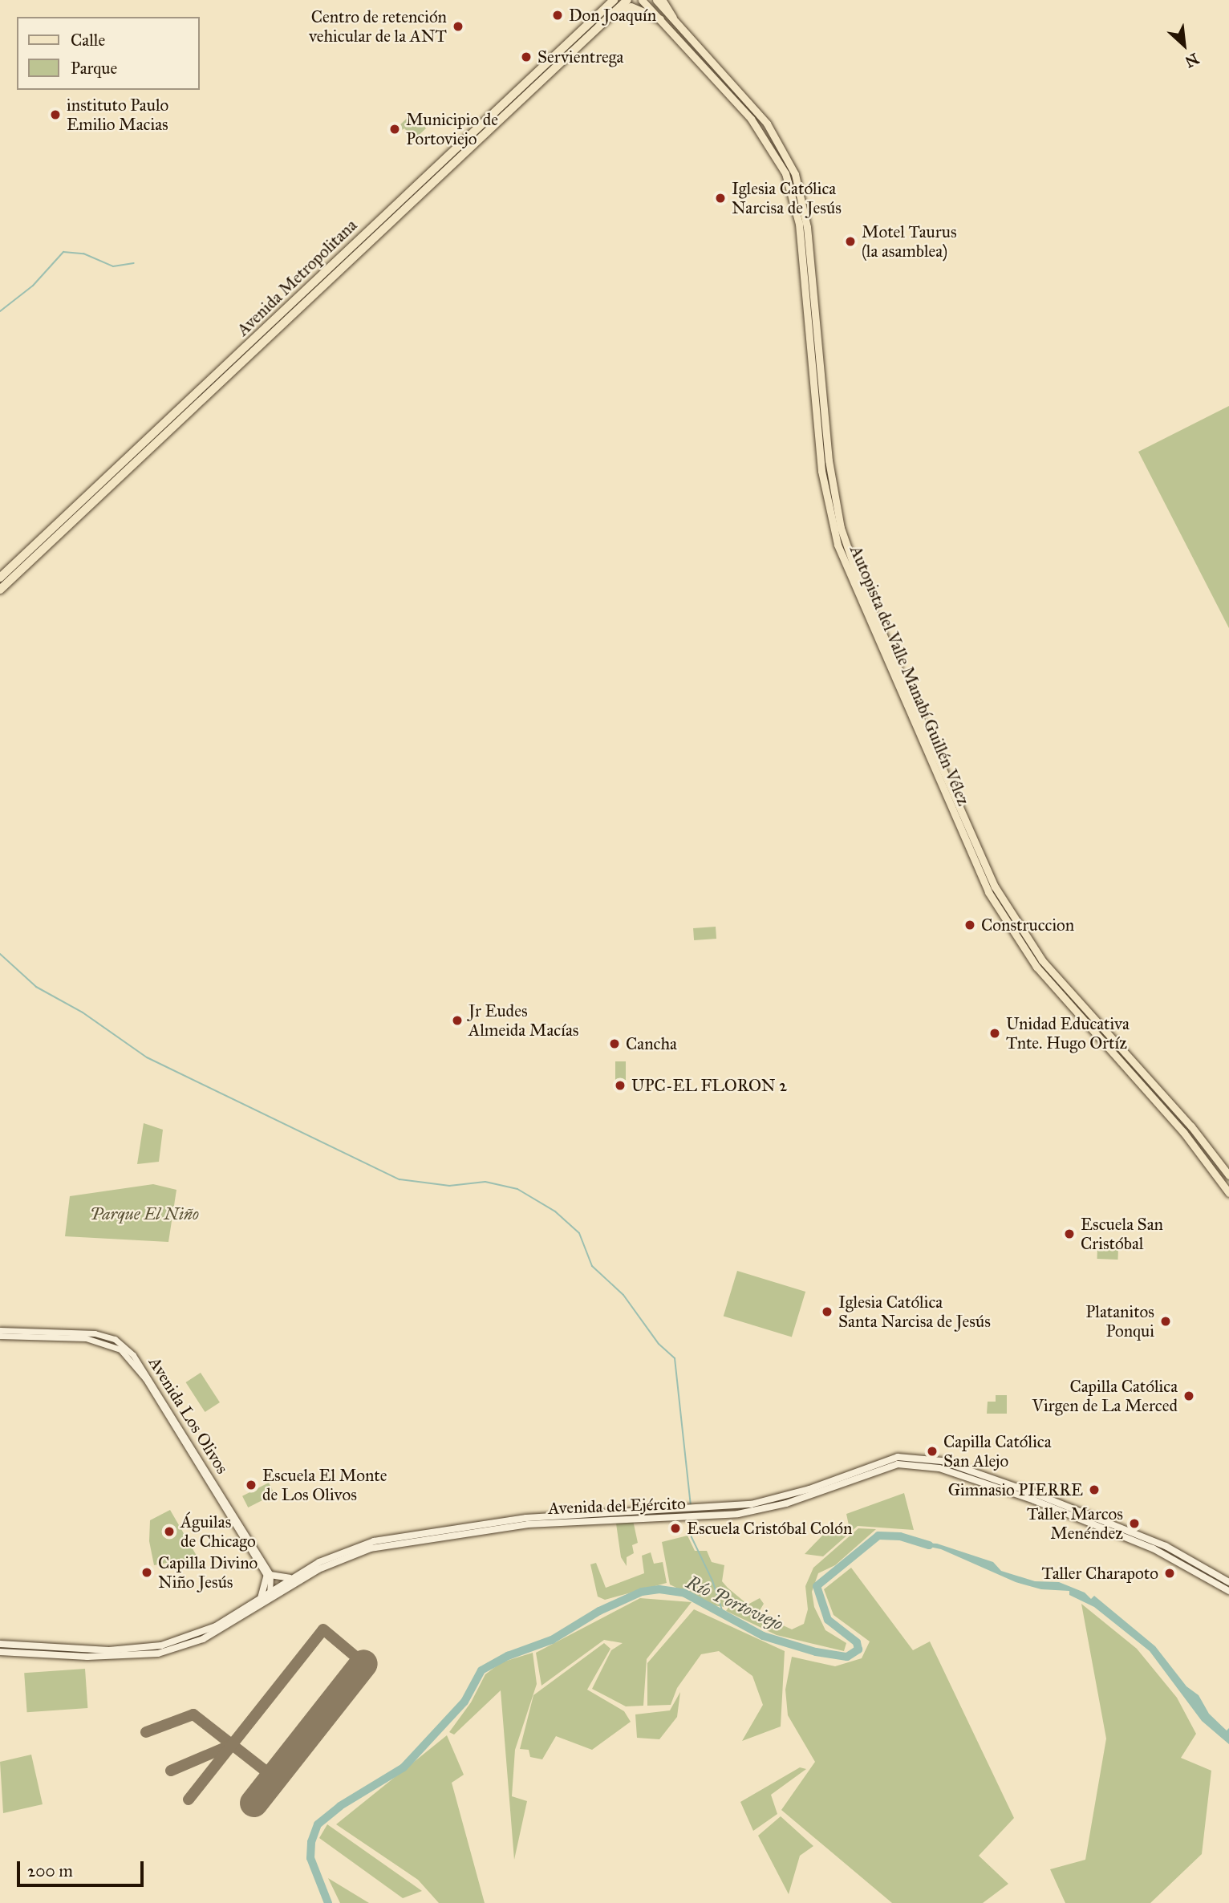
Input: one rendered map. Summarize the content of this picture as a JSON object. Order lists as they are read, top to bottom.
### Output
{
  "streets": {
    "highway": ["Avenida Metropolitana"],
    "main road": ["Autopista del Valle Manabí Guillén Vélez", "Avenida del Ejército"],
    "street": ["Avenida Los Olivos"]
  },
  "water": ["Río Portoviejo"],
  "parks": ["Parque El Niño"],
  "places": [
    "Don Joaquín",
    "Centro de retención vehicular de la ANT",
    "Servientrega",
    "instituto Paulo Emilio Macias",
    "Municipio de Portoviejo",
    "Iglesia Católica Narcisa de Jesús",
    "Motel Taurus (la asamblea)",
    "Construccion",
    "Jr Eudes Almeida Macías",
    "Unidad Educativa Tnte. Hugo Ortíz",
    "Cancha",
    "UPC-EL FLORON 2",
    "Escuela San Cristóbal",
    "Iglesia Católica Santa Narcisa de Jesús",
    "Platanitos Ponqui",
    "Capilla Católica Virgen de La Merced",
    "Capilla Católica San Alejo",
    "Escuela El Monte de Los Olivos",
    "Gimnasio PIERRE",
    "Taller Marcos Menéndez",
    "Escuela Cristóbal Colón",
    "Águilas de Chicago",
    "Capilla Divino Niño Jesús",
    "Taller Charapoto"
  ],
  "legend": ["Calle", "Parque"],
  "scale_bar": "200 m",
  "north": "bottom right"
}
